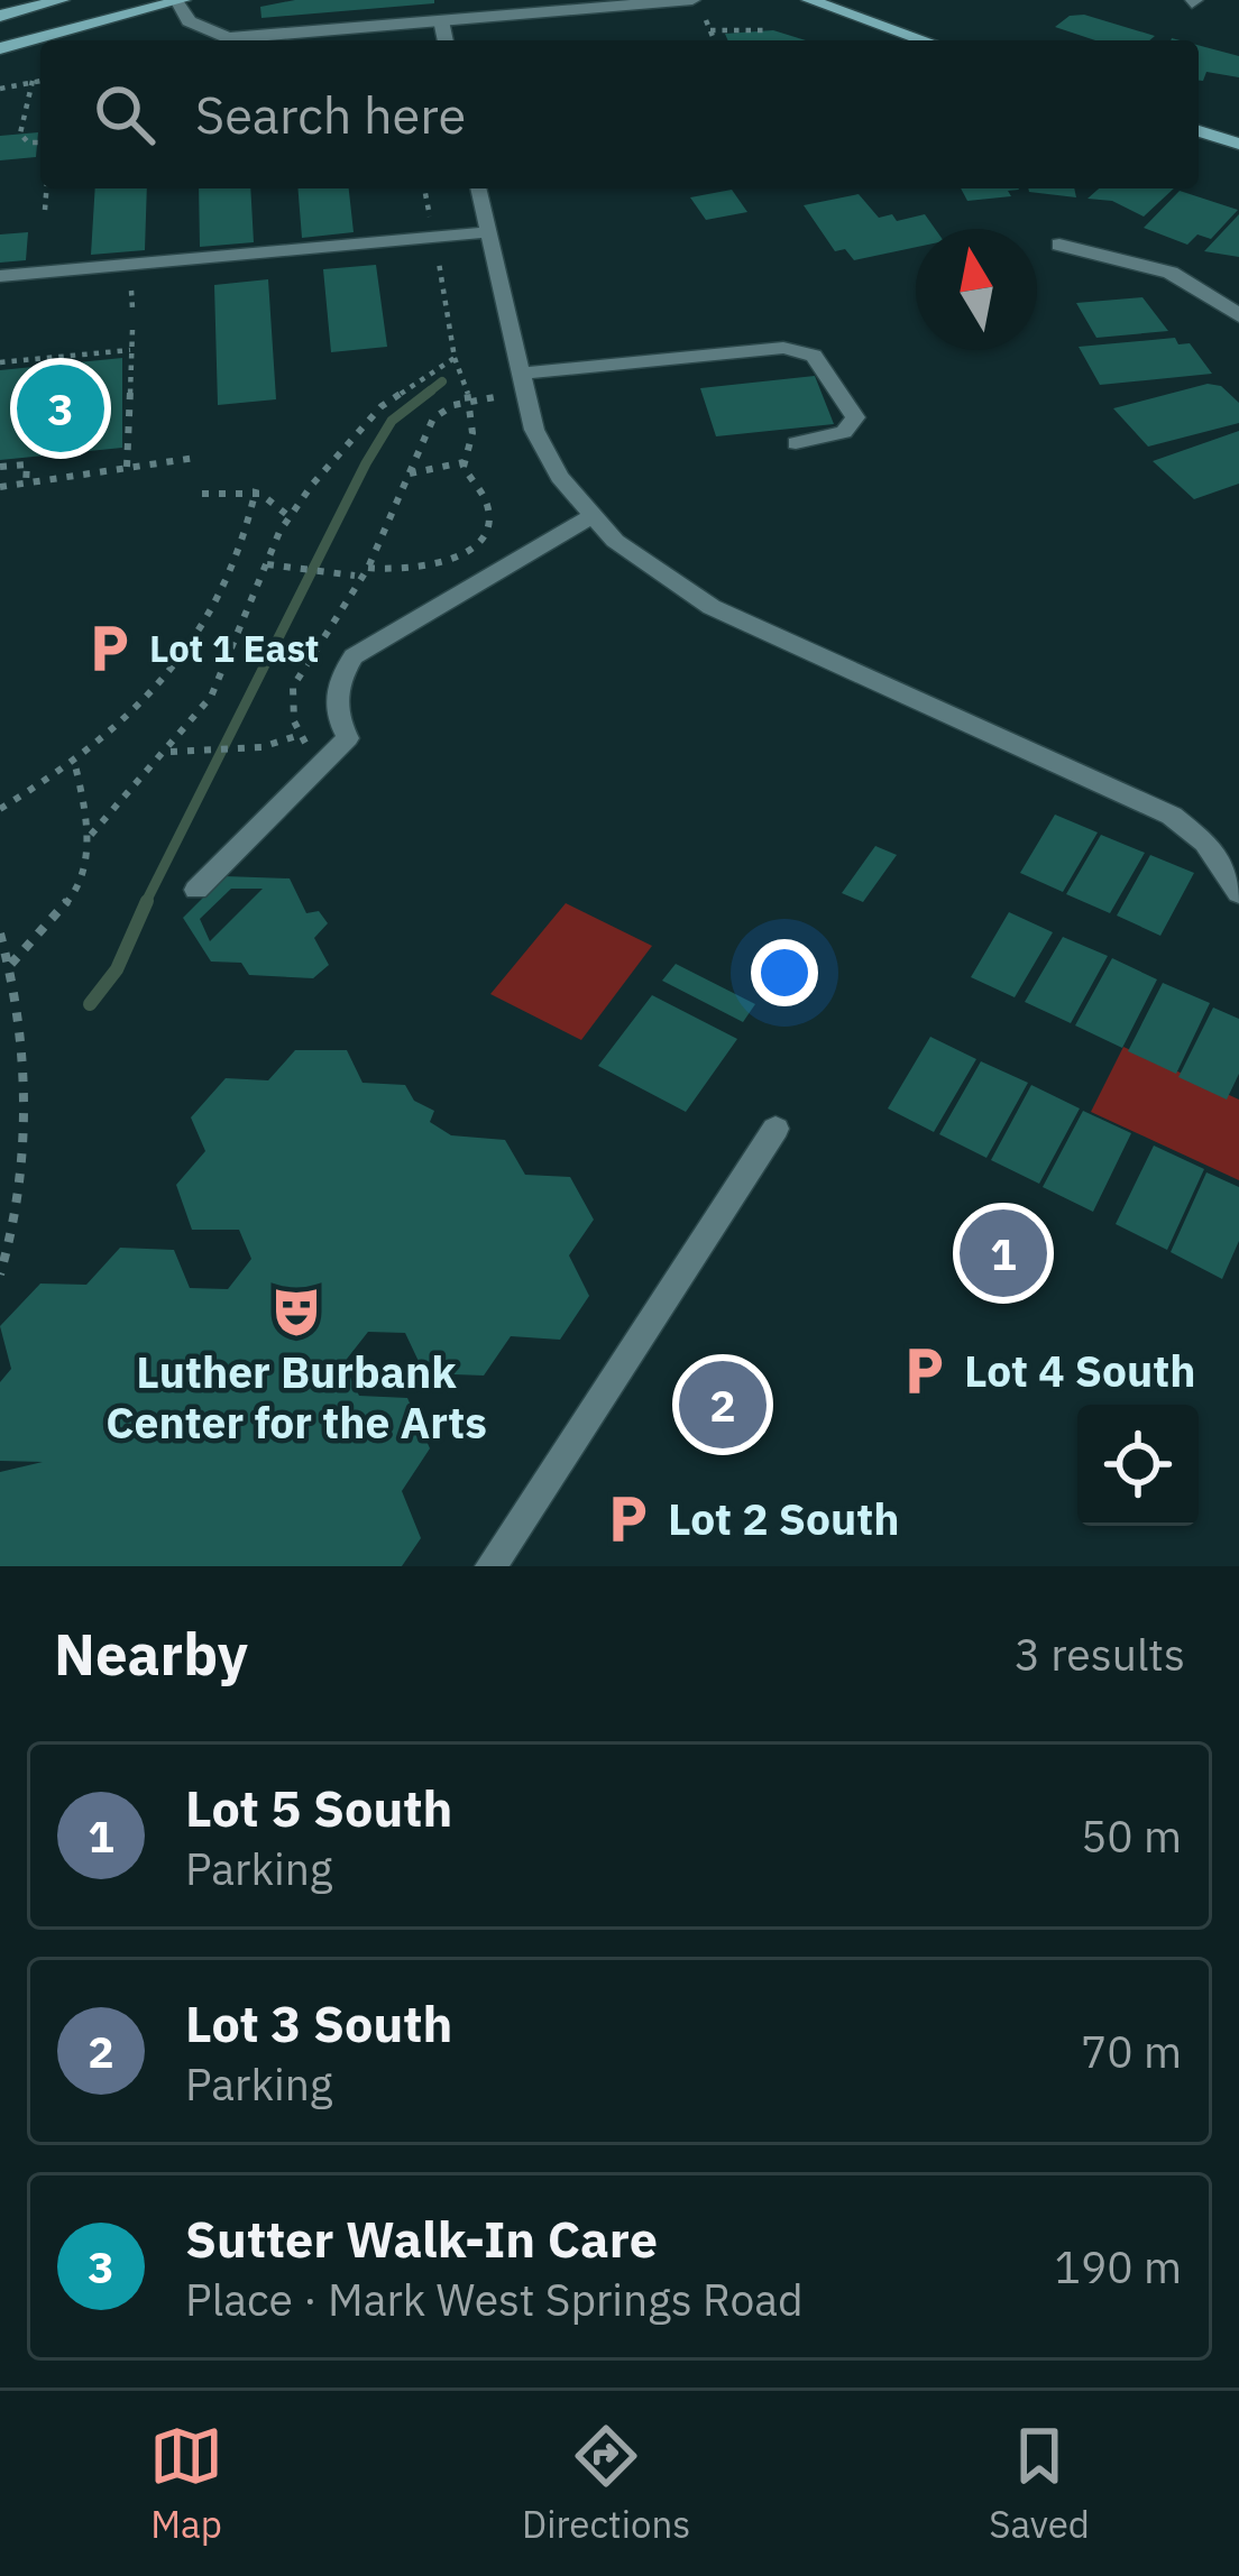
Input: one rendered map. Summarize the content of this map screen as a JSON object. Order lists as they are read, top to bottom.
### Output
{
  "places": {
    "parking": ["Lot 1 East", "Lot 4 South", "Lot 2 South"],
    "theatre": ["Luther Burbank Center for the Arts"]
  },
  "north": "top",
  "page": {
    "search": "Search here",
    "pins": ["3", "1", "2"],
    "heading": ["Nearby", "3 results"],
    "list": [
      {
        "mark": "1",
        "name": "Lot 5 South",
        "note": "Parking",
        "value": "50 m"
      },
      {
        "mark": "2",
        "name": "Lot 3 South",
        "note": "Parking",
        "value": "70 m"
      },
      {
        "mark": "3",
        "name": "Sutter Walk-In Care",
        "note": "Place · Mark West Springs Road",
        "value": "190 m"
      }
    ],
    "nav": ["Map", "Directions", "Saved"]
  }
}
